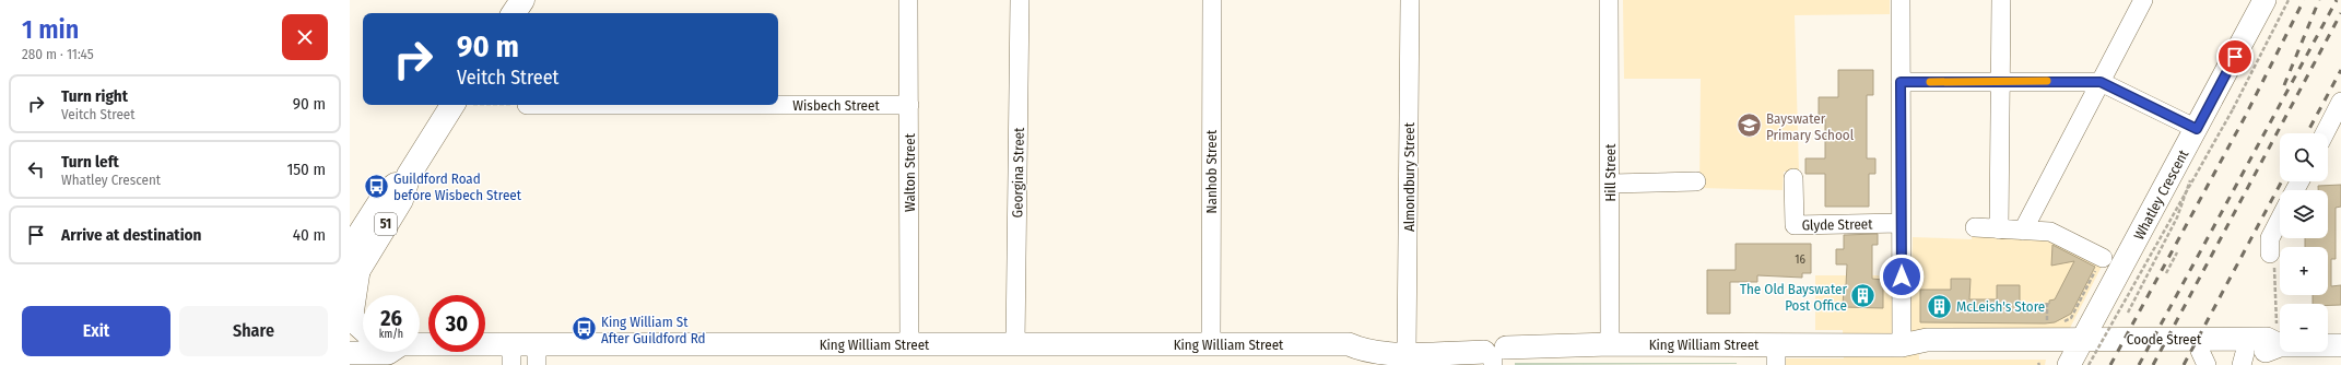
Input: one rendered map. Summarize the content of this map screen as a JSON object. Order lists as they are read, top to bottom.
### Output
{
  "streets": {
    "highway": ["51"],
    "main road": ["Whatley Crescent", "Coode Street", "King William Street"],
    "street": [
      "Wisbech Street",
      "Nanhob Street",
      "Walton Street",
      "Georgina Street",
      "Hill Street",
      "Almondbury Street",
      "Glyde Street"
    ]
  },
  "crossings": [
    ["Wisbech Street", "Walton Street"],
    ["Nanhob Street", "King William Street"],
    ["Walton Street", "King William Street"],
    ["Georgina Street", "King William Street"],
    ["Hill Street", "King William Street"],
    ["Almondbury Street", "King William Street"],
    ["Whatley Crescent", "Coode Street"],
    ["Whatley Crescent", "King William Street"],
    ["Coode Street", "King William Street"]
  ],
  "places": {
    "school or university": ["Bayswater Primary School"],
    "bus stop": ["Guildford Road before Wisbech Street", "King William St After Guildford Rd"],
    "building": ["The Old Bayswater Post Office", "McLeish's Store"]
  },
  "house_numbers": ["16"],
  "page": {
    "heading": ["1 min", "280 m · 11:45"],
    "turn": ["90 m", "Veitch Street"],
    "list": [
      {
        "name": "Turn right",
        "note": "Veitch Street",
        "value": "90 m"
      },
      {
        "name": "Turn left",
        "note": "Whatley Crescent",
        "value": "150 m"
      },
      {
        "name": "Arrive at destination",
        "value": "40 m"
      }
    ],
    "map_buttons": ["+", "−"],
    "speed": "26 km/h",
    "limit": "30",
    "buttons": ["Exit", "Share"]
  }
}
